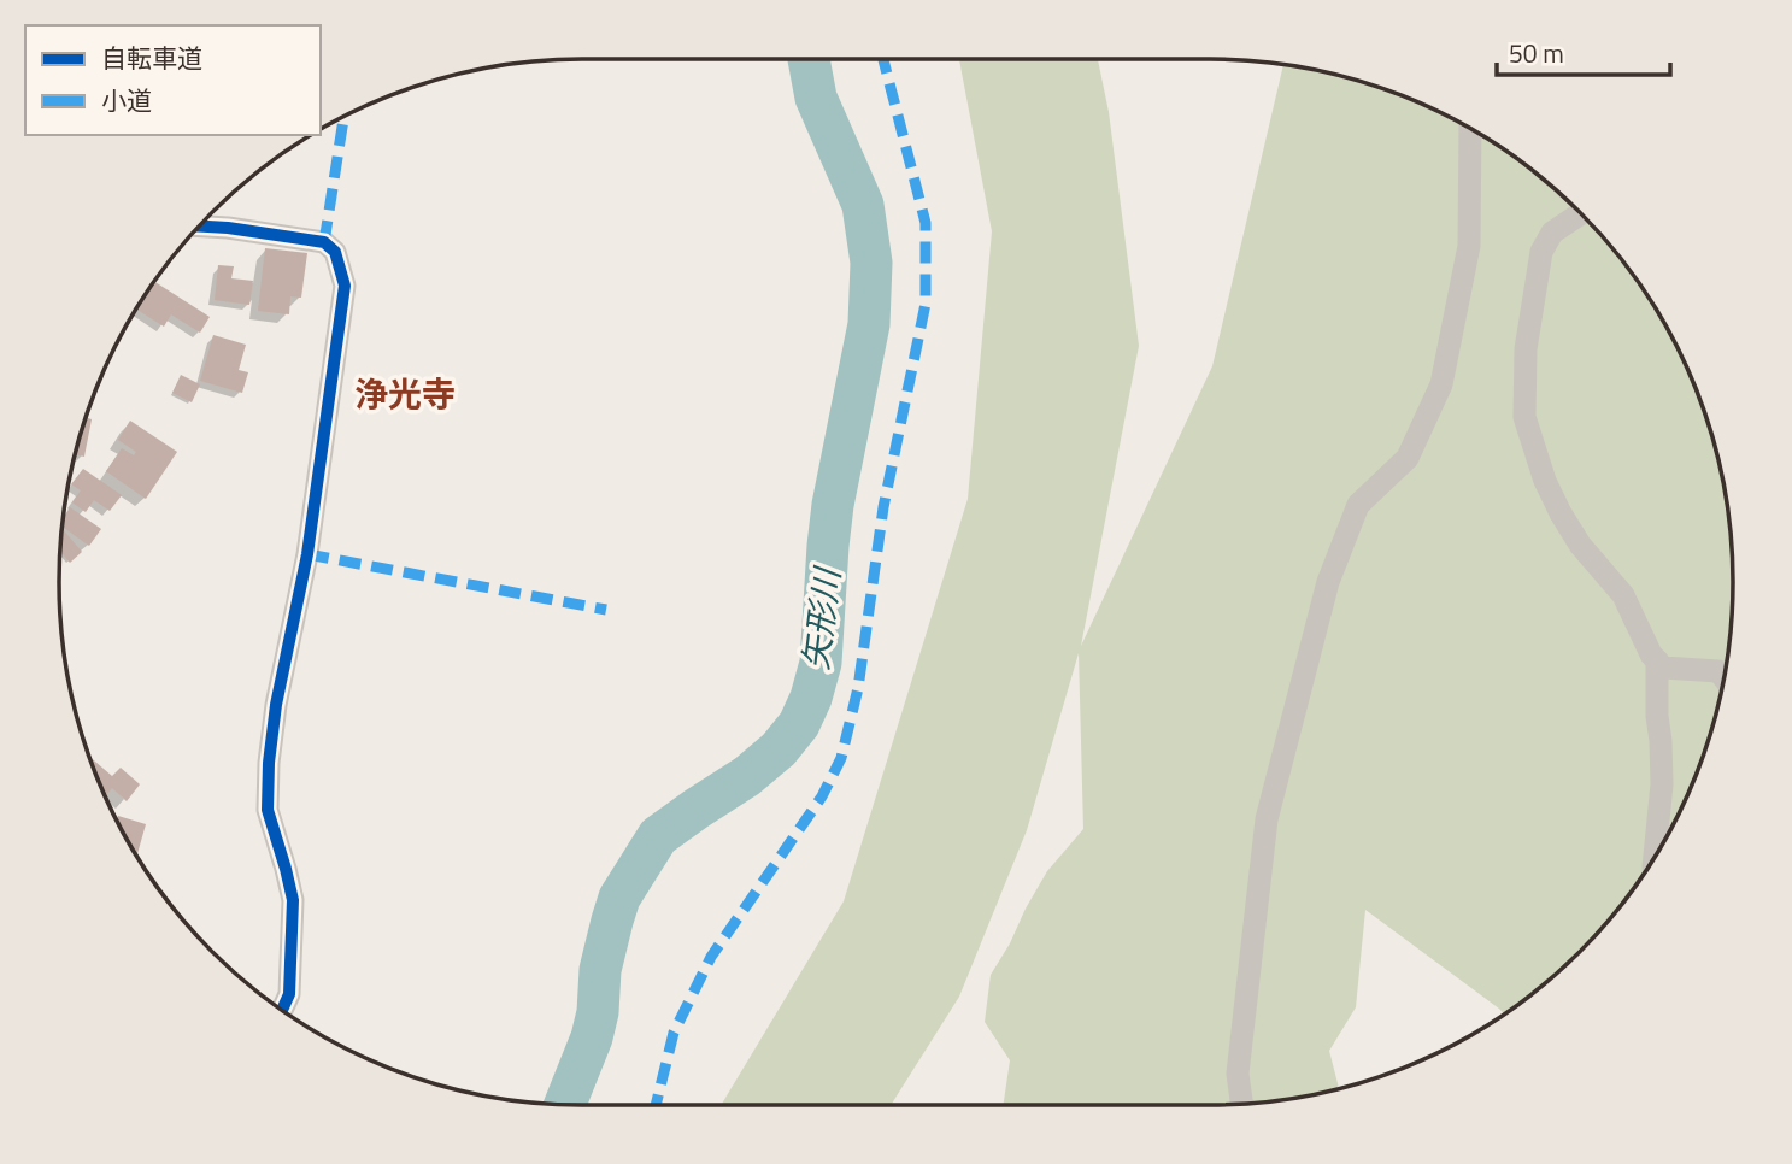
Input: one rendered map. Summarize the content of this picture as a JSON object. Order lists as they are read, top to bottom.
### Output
{
  "districts": ["浄光寺"],
  "water": ["矢形川"],
  "legend": ["自転車道", "小道"],
  "scale_bar": "50 m"
}
